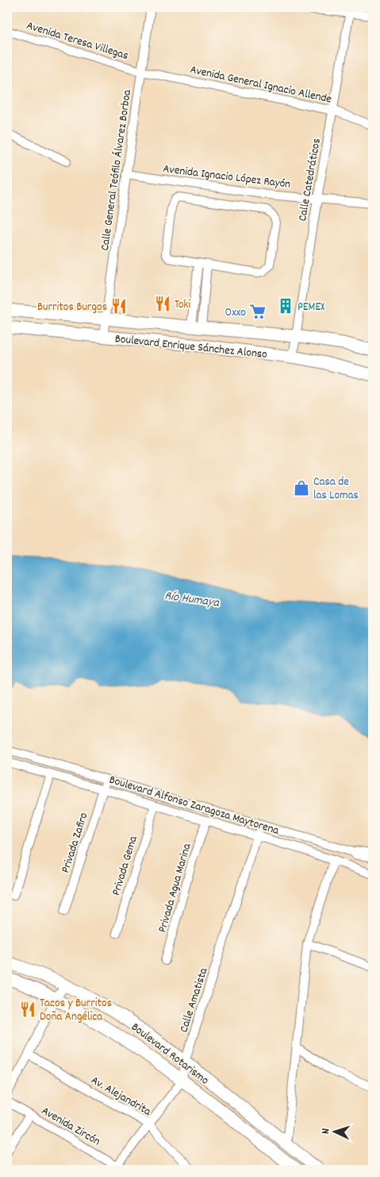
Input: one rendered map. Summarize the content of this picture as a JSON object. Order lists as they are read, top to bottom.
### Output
{
  "streets": {
    "main road": ["Boulevard Enrique Sánchez Alonso", "Boulevard Rotarismo"],
    "street": [
      "Avenida Teresa Villegas",
      "Avenida General Ignacio Allende",
      "Calle General Teófilo Álvarez Borboa",
      "Avenida Ignacio López Rayón",
      "Calle Catedráticos",
      "Boulevard Alfonso Zaragoza Maytorena",
      "Privada Zafiro",
      "Privada Gema",
      "Privada Agua Marina",
      "Calle Amatista",
      "Av. Alejandrita",
      "Avenida Zircón"
    ]
  },
  "crossings": [
    ["Avenida Teresa Villegas", "Avenida General Ignacio Allende"],
    ["Avenida Teresa Villegas", "Calle General Teófilo Álvarez Borboa"],
    ["Avenida General Ignacio Allende", "Calle General Teófilo Álvarez Borboa"],
    ["Avenida General Ignacio Allende", "Calle Catedráticos"],
    ["Calle General Teófilo Álvarez Borboa", "Avenida Ignacio López Rayón"],
    ["Calle General Teófilo Álvarez Borboa", "Boulevard Enrique Sánchez Alonso"],
    ["Avenida Ignacio López Rayón", "Calle Catedráticos"],
    ["Calle Catedráticos", "Boulevard Enrique Sánchez Alonso"],
    ["Boulevard Alfonso Zaragoza Maytorena", "Privada Zafiro"],
    ["Boulevard Alfonso Zaragoza Maytorena", "Privada Gema"],
    ["Boulevard Alfonso Zaragoza Maytorena", "Privada Agua Marina"],
    ["Boulevard Alfonso Zaragoza Maytorena", "Calle Amatista"],
    ["Calle Amatista", "Boulevard Rotarismo"],
    ["Calle Amatista", "Av. Alejandrita"],
    ["Calle Amatista", "Avenida Zircón"]
  ],
  "water": ["Río Humaya"],
  "places": {
    "restaurant": ["Toki", "Burritos Burgos", "Tacos y Burritos Doña Angélica"],
    "building": ["PEMEX"],
    "supermarket": ["Oxxo"],
    "shop": ["Casa de las Lomas"]
  },
  "north": "left"
}
